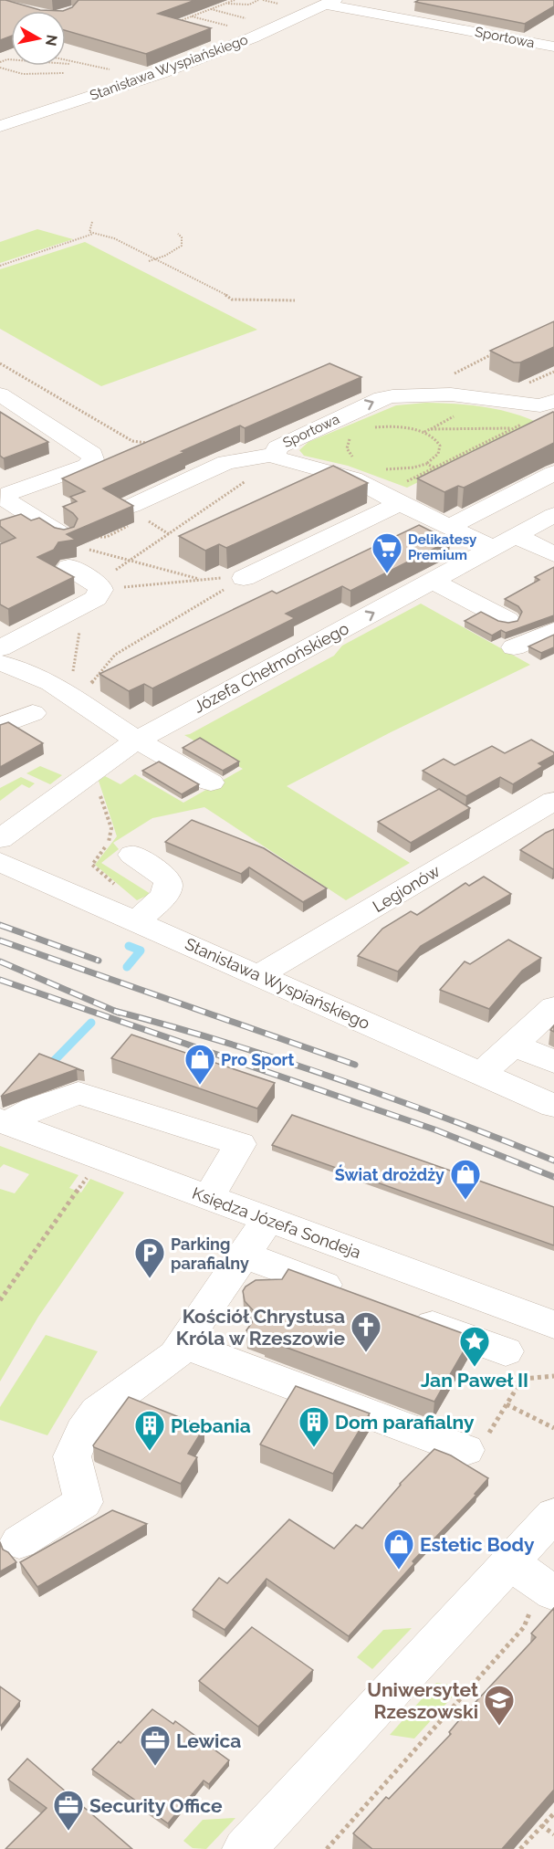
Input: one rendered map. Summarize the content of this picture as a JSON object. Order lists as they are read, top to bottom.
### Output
{
  "streets": {
    "street": [
      "Sportowa",
      "Stanisława Wyspiańskiego",
      "Józefa Chełmońskiego",
      "Legionów",
      "Księdza Józefa Sondeja"
    ]
  },
  "crossings": [
    ["Sportowa", "Stanisława Wyspiańskiego"],
    ["Sportowa", "Józefa Chełmońskiego"],
    ["Stanisława Wyspiańskiego", "Legionów"]
  ],
  "places": {
    "supermarket": ["Delikatesy Premium"],
    "shop": ["Pro Sport", "Świat drożdży", "Estetic Body"],
    "parking": ["Parking parafialny"],
    "church": ["Kościół Chrystusa Króla w Rzeszowie"],
    "place": ["Jan Paweł II"],
    "building": ["Dom parafialny", "Plebania"],
    "school or university": ["Uniwersytet Rzeszowski"],
    "office": ["Lewica", "Security Office"]
  },
  "north": "right"
}
